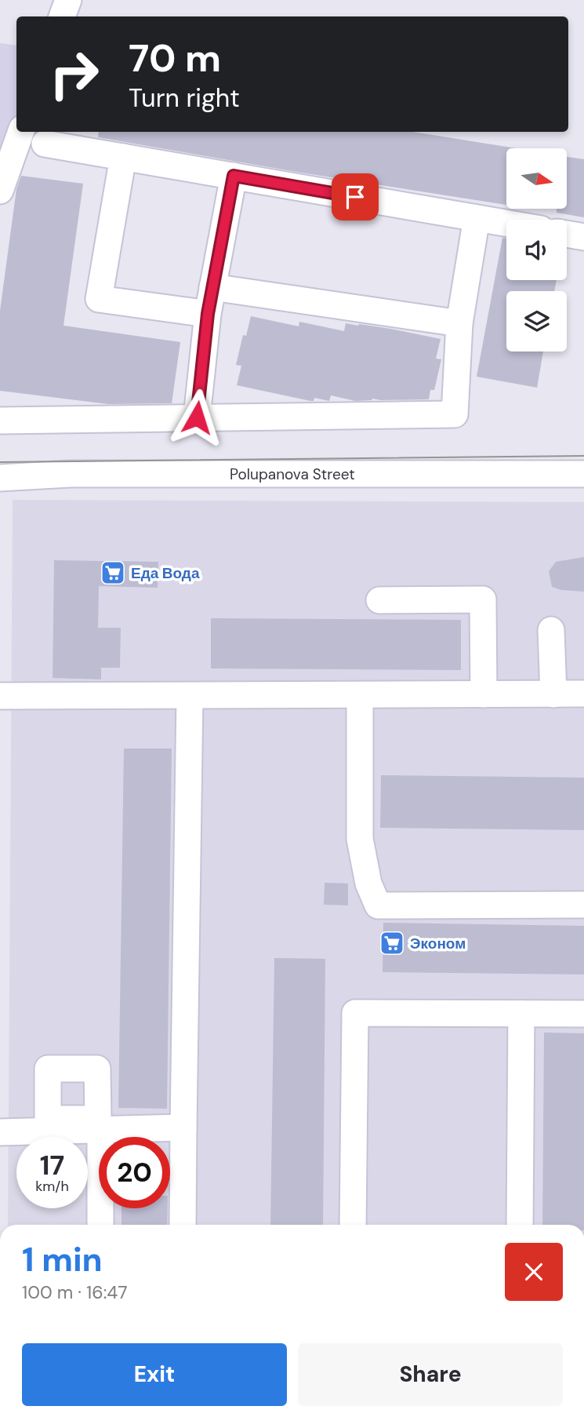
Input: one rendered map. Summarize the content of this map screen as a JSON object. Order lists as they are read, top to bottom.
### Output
{
  "streets": {
    "street": ["Polupanova Street"]
  },
  "places": {
    "supermarket": ["Еда Вода", "Эконом"]
  },
  "north": "right",
  "page": {
    "turn": ["70 m", "Turn right"],
    "speed": "17 km/h",
    "limit": "20",
    "heading": ["1 min", "100 m · 16:47"],
    "buttons": ["Exit", "Share"]
  }
}
